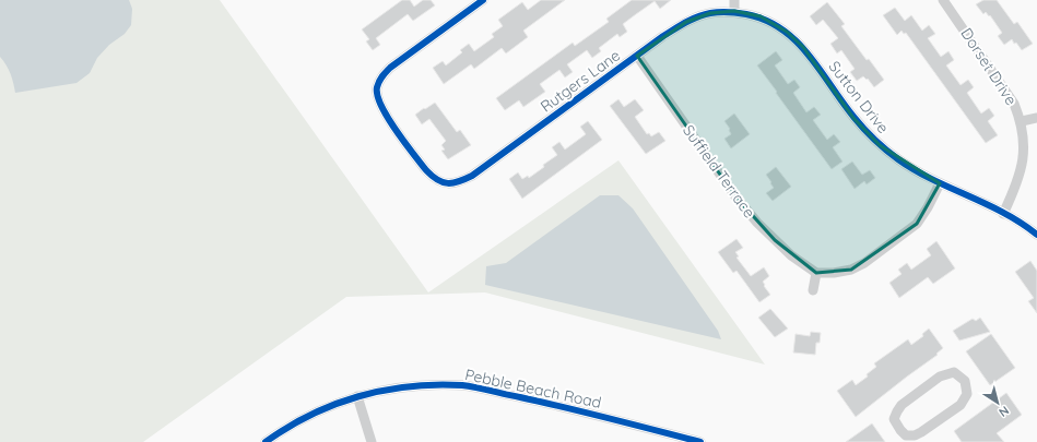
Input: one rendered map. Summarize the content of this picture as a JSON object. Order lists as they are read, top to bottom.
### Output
{
  "streets": {
    "street": [
      "Dorset Drive",
      "Rutgers Lane",
      "Sutton Drive",
      "Suffield Terrace",
      "Pebble Beach Road"
    ]
  },
  "crossings": [
    ["Dorset Drive", "Sutton Drive"],
    ["Rutgers Lane", "Sutton Drive"],
    ["Rutgers Lane", "Suffield Terrace"]
  ],
  "north": "bottom right"
}
